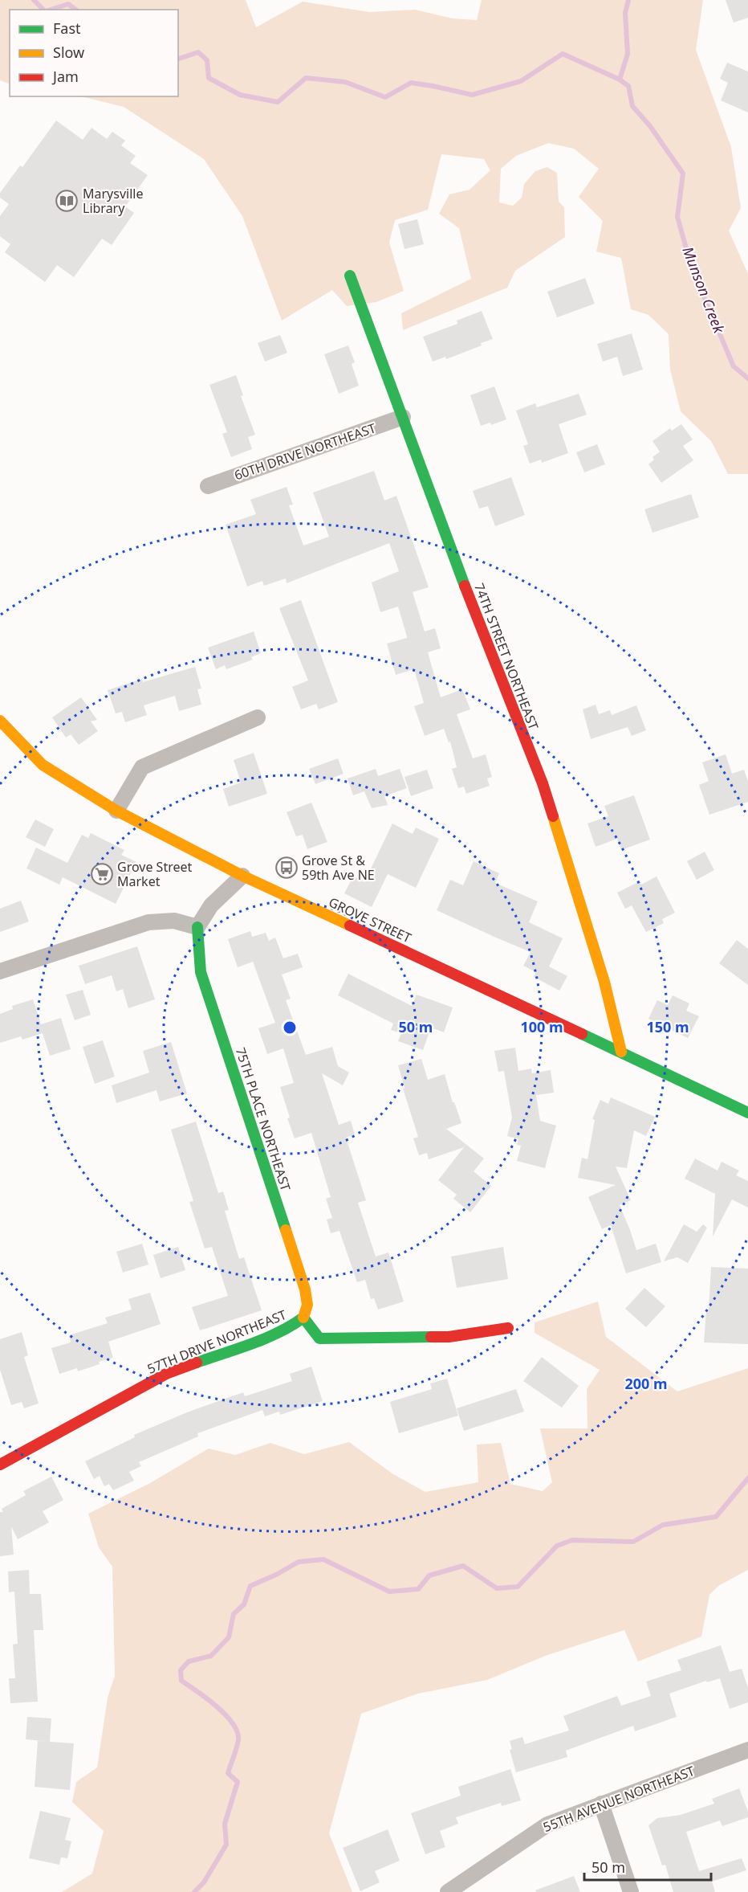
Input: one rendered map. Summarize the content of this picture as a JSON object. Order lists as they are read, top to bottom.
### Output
{
  "streets": {
    "street": [
      "60TH DRIVE NORTHEAST",
      "74TH STREET NORTHEAST",
      "GROVE STREET",
      "75TH PLACE NORTHEAST",
      "57TH DRIVE NORTHEAST",
      "55TH AVENUE NORTHEAST"
    ]
  },
  "crossings": [
    ["60TH DRIVE NORTHEAST", "74TH STREET NORTHEAST"],
    ["74TH STREET NORTHEAST", "GROVE STREET"],
    ["75TH PLACE NORTHEAST", "57TH DRIVE NORTHEAST"]
  ],
  "water": ["Munson Creek"],
  "places": {
    "library": ["Marysville Library"],
    "bus stop": ["Grove St & 59th Ave NE"],
    "supermarket": ["Grove Street Market"]
  },
  "legend": ["Fast", "Slow", "Jam"],
  "scale_bar": "50 m",
  "rings": [
    "50 m",
    "100 m",
    "150 m",
    "200 m"
  ]
}
